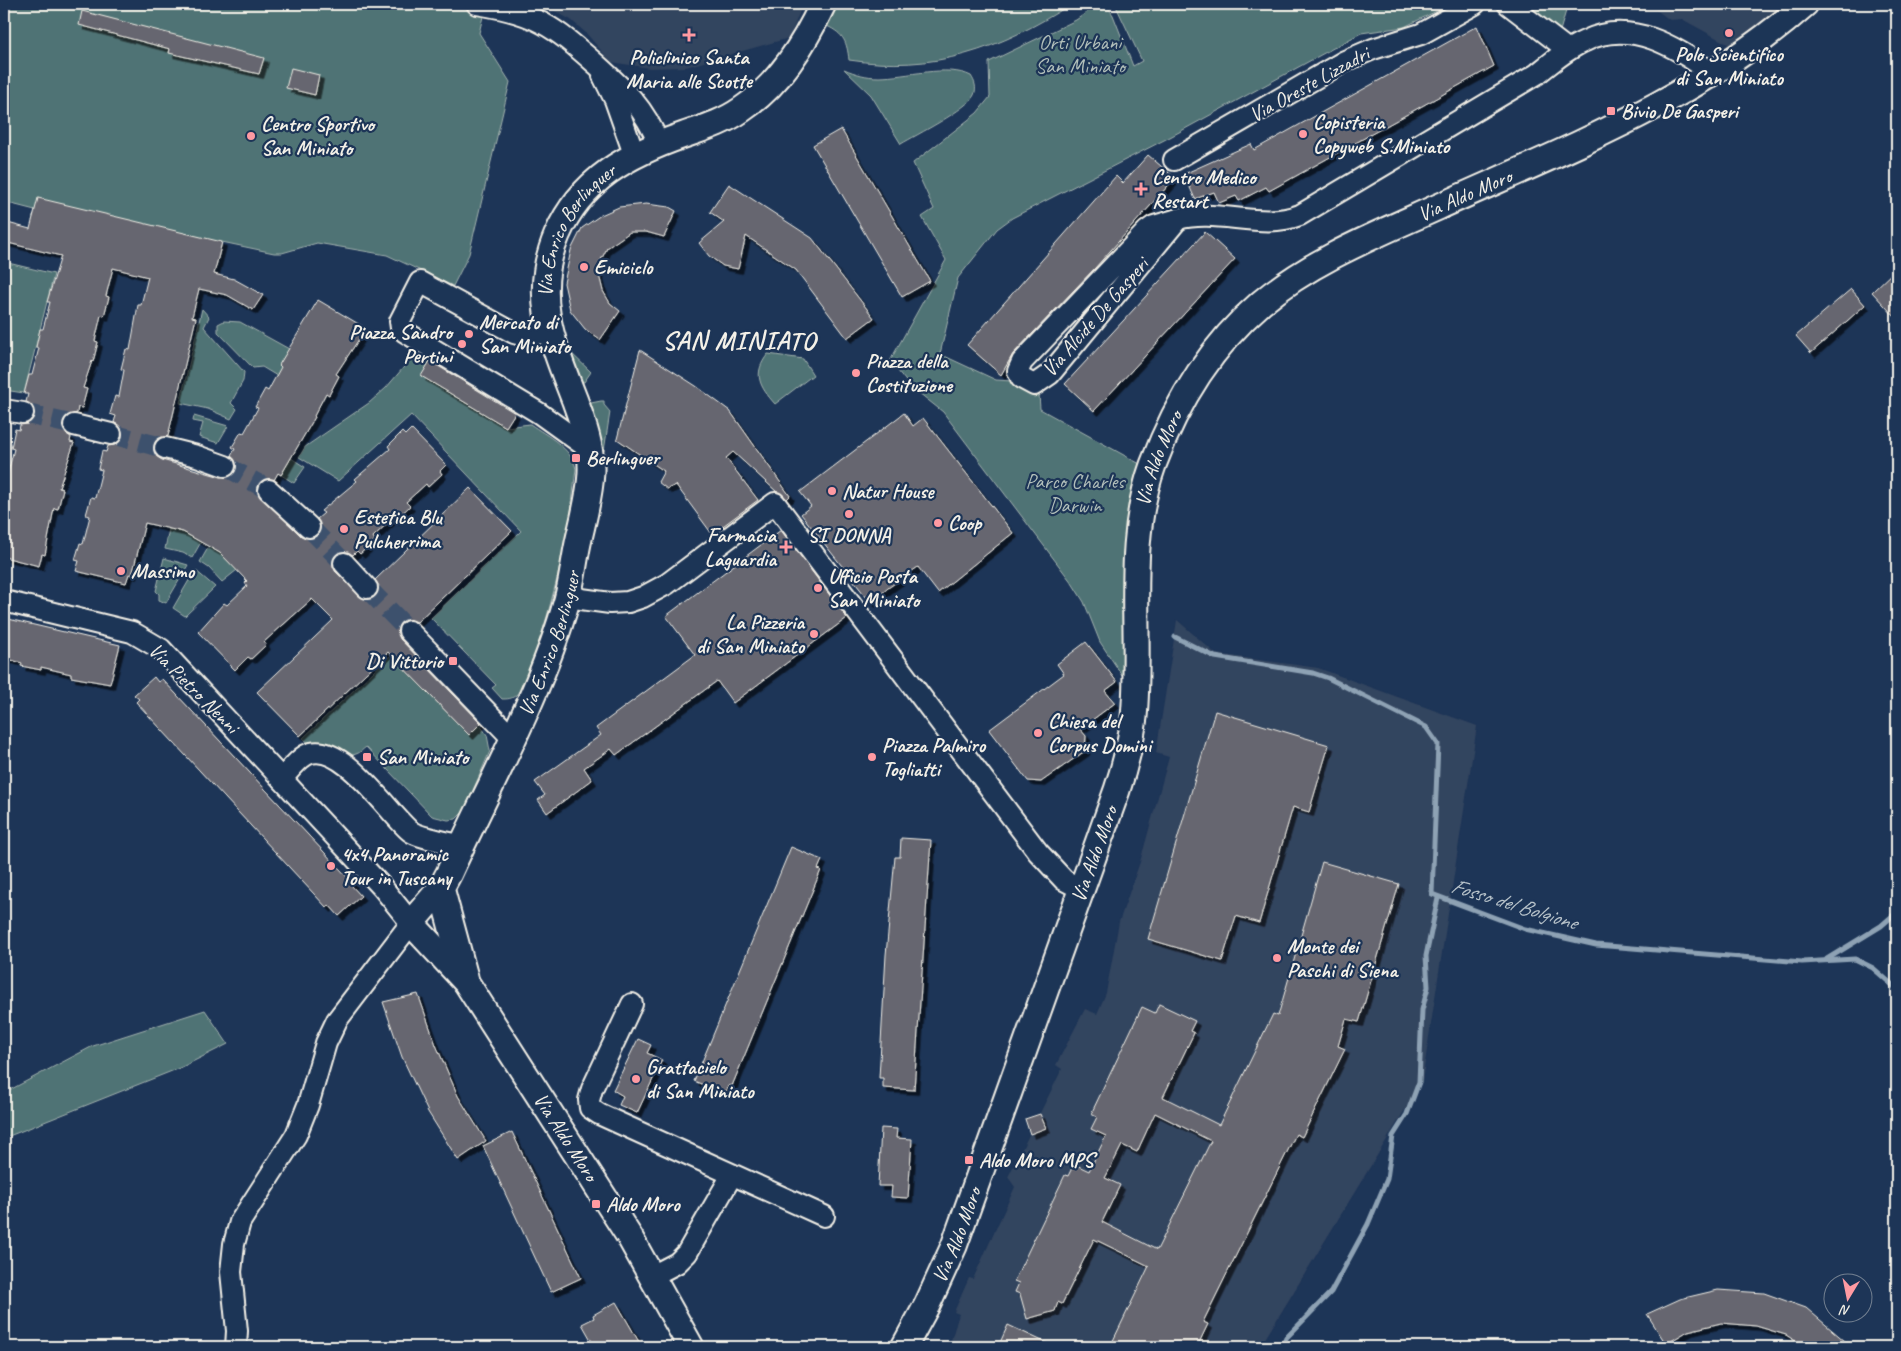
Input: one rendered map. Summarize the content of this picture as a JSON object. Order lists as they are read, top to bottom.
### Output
{
  "streets": {
    "street": [
      "Via Oreste Lizzadri",
      "Via Aldo Moro",
      "Via Enrico Berlinguer",
      "Via Alcide De Gasperi",
      "Via Pietro Nenni"
    ]
  },
  "crossings": [
    ["Via Aldo Moro", "Via Enrico Berlinguer"],
    ["Via Aldo Moro", "Via Alcide De Gasperi"],
    ["Via Aldo Moro", "Via Pietro Nenni"],
    ["Via Enrico Berlinguer", "Via Pietro Nenni"]
  ],
  "districts": ["SAN MINIATO"],
  "water": ["Fosso del Bolgione"],
  "parks": ["Orti Urbani San Miniato", "Parco Charles Darwin"],
  "places": {
    "other": [
      "Polo Scientifico di San Miniato",
      "Copisteria Copyweb S.Miniato",
      "Centro Sportivo San Miniato",
      "Emiciclo",
      "Mercato di San Miniato",
      "Piazza Sandro Pertini",
      "Piazza della Costituzione",
      "Natur House",
      "SI DONNA",
      "Coop",
      "Estetica Blu Pulcherrima",
      "Massimo",
      "Ufficio Posta San Miniato",
      "La Pizzeria di San Miniato",
      "Chiesa del Corpus Domini",
      "Piazza Palmiro Togliatti",
      "4x4 Panoramic Tour in Tuscany",
      "Monte dei Paschi di Siena",
      "Grattacielo di San Miniato"
    ],
    "health": ["Policlinico Santa Maria alle Scotte", "Centro Medico Restart", "Farmacia Laguardia"],
    "transit": [
      "Bivio De Gasperi",
      "Berlinguer",
      "Di Vittorio",
      "San Miniato",
      "Aldo Moro MPS",
      "Aldo Moro"
    ]
  },
  "north": "bottom"
}
